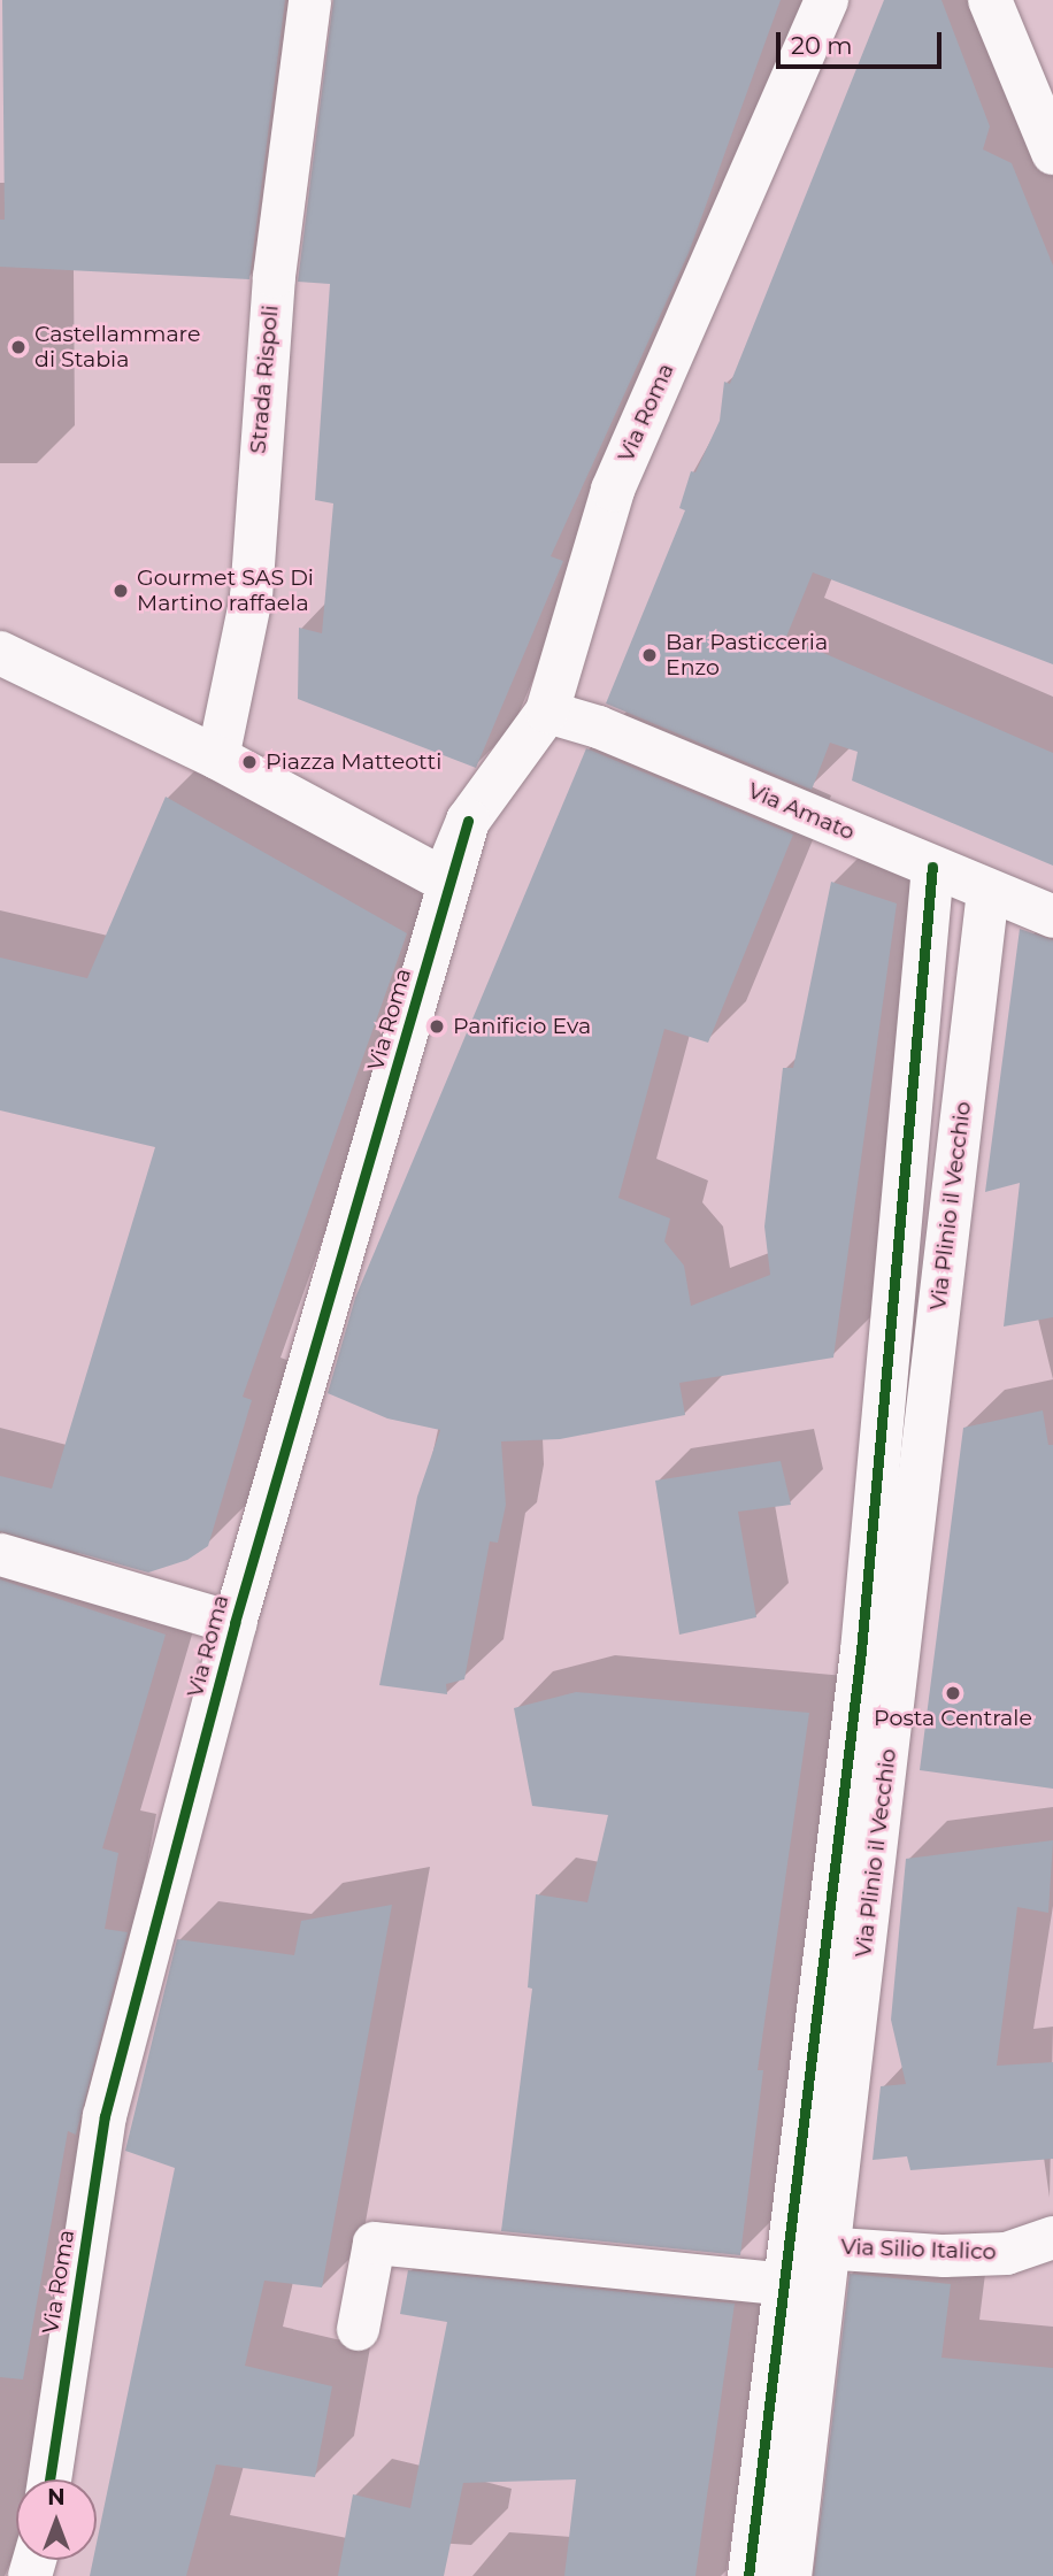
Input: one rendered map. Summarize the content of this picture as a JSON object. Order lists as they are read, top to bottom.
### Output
{
  "streets": {
    "street": [
      "Strada Rispoli",
      "Via Roma",
      "Via Amato",
      "Via Plinio il Vecchio",
      "Via Silio Italico"
    ]
  },
  "crossings": [
    ["Strada Rispoli", "Via Roma"],
    ["Via Roma", "Via Amato"],
    ["Via Amato", "Via Plinio il Vecchio"],
    ["Via Plinio il Vecchio", "Via Silio Italico"]
  ],
  "places": [
    "Castellammare di Stabia",
    "Gourmet SAS Di Martino raffaela",
    "Bar Pasticceria Enzo",
    "Piazza Matteotti",
    "Panificio Eva",
    "Posta Centrale"
  ],
  "scale_bar": "20 m",
  "north": "top"
}
